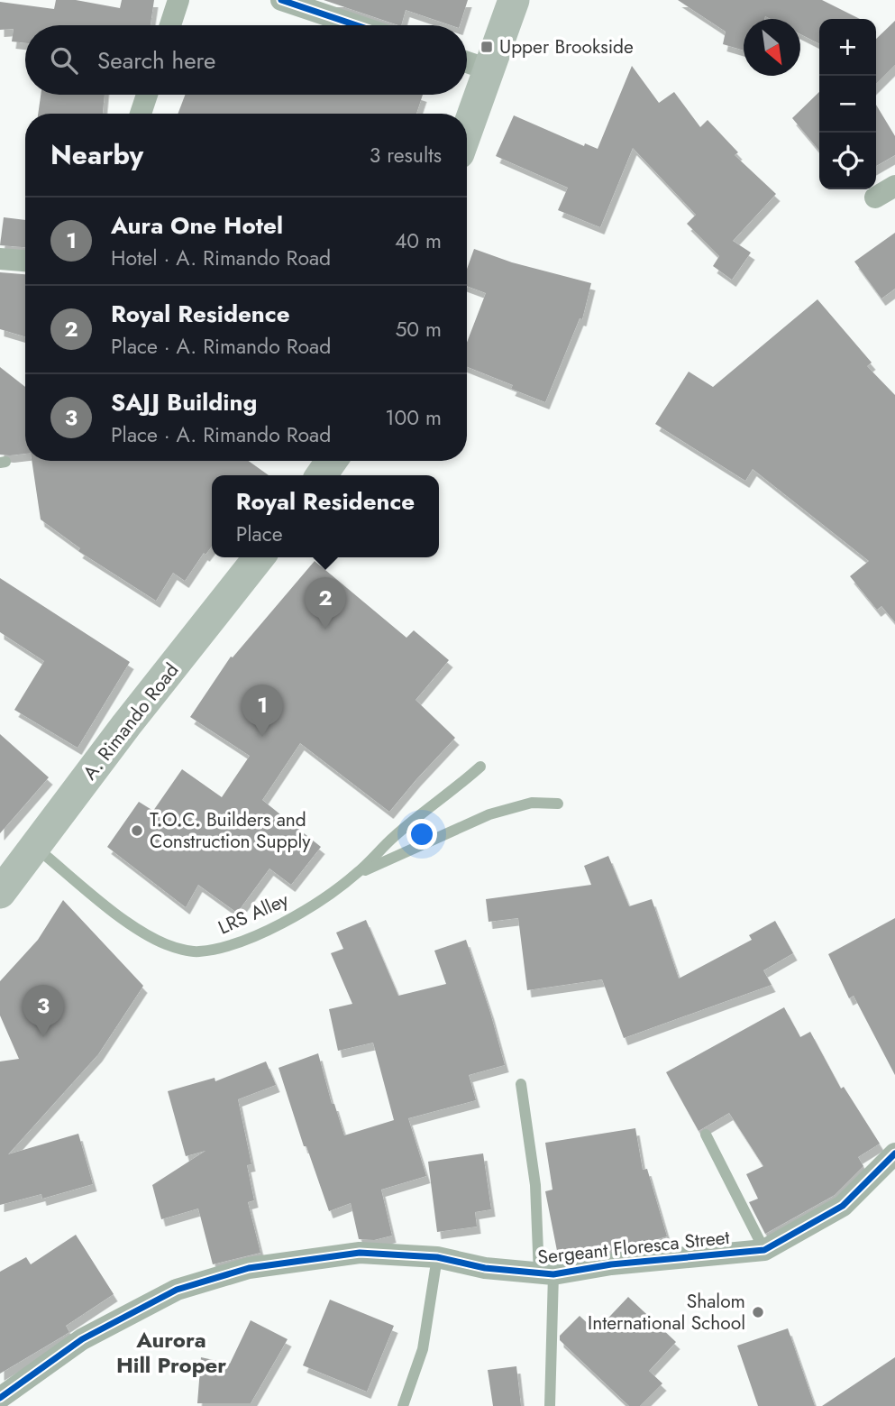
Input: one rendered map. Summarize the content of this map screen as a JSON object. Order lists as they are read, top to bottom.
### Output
{
  "streets": {
    "main road": ["A. Rimando Road"],
    "street": ["Sergeant Floresca Street"],
    "lane": ["LRS Alley"]
  },
  "crossings": [
    ["A. Rimando Road", "LRS Alley"]
  ],
  "districts": ["Aurora Hill Proper"],
  "places": {
    "transit": ["Upper Brookside"],
    "other": ["T.O.C. Builders and Construction Supply", "Shalom International School"]
  },
  "north": "bottom right",
  "page": {
    "map_buttons": ["+", "−"],
    "search": "Search here",
    "heading": ["Nearby", "3 results"],
    "list": [
      {
        "mark": "1",
        "name": "Aura One Hotel",
        "note": "Hotel · A. Rimando Road",
        "value": "40 m"
      },
      {
        "mark": "2",
        "name": "Royal Residence",
        "note": "Place · A. Rimando Road",
        "value": "50 m"
      },
      {
        "mark": "3",
        "name": "SAJJ Building",
        "note": "Place · A. Rimando Road",
        "value": "100 m"
      }
    ],
    "popup": ["Royal Residence", "Place"],
    "pins": ["2", "1", "3"]
  }
}
